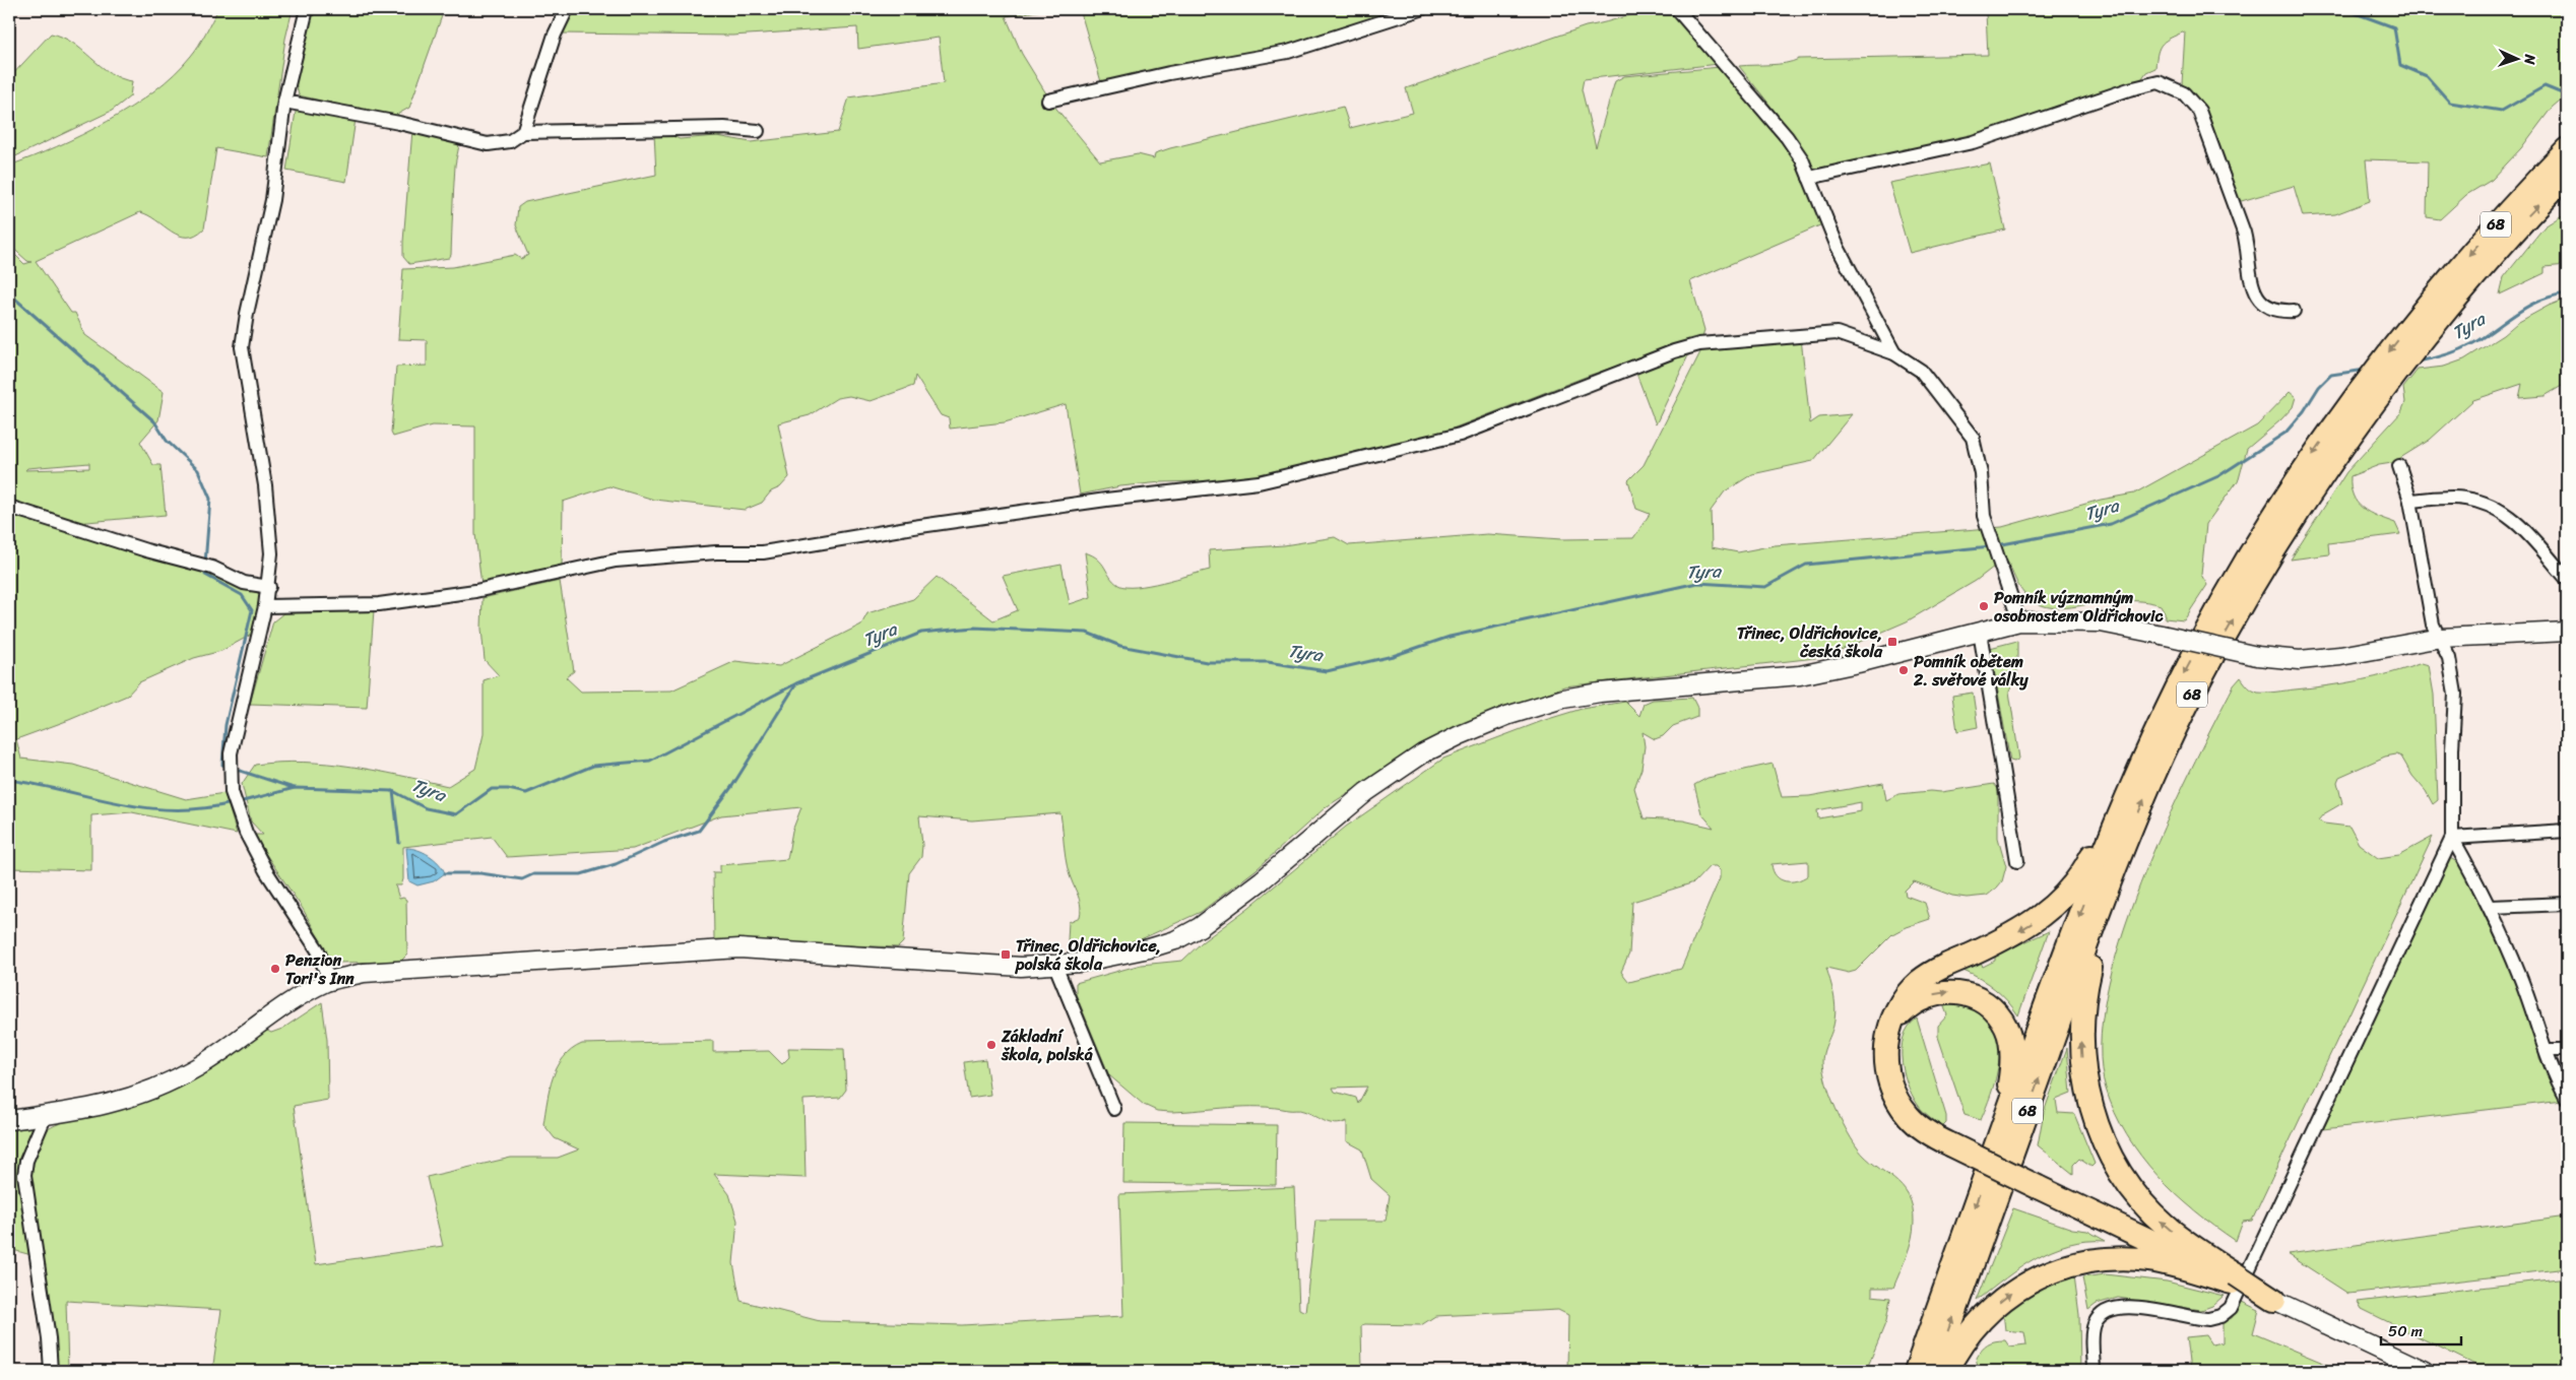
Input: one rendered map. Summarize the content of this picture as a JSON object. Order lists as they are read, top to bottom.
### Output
{
  "streets": {
    "highway": ["68"]
  },
  "water": ["Tyra"],
  "places": {
    "other": [
      "Pomník významným osobnostem Oldřichovic",
      "Pomník obětem 2. světové války",
      "Penzion Tori's Inn",
      "Základní škola, polská"
    ],
    "transit": ["Třinec, Oldřichovice, česká škola", "Třinec, Oldřichovice, polská škola"]
  },
  "scale_bar": "50 m",
  "north": "right"
}
